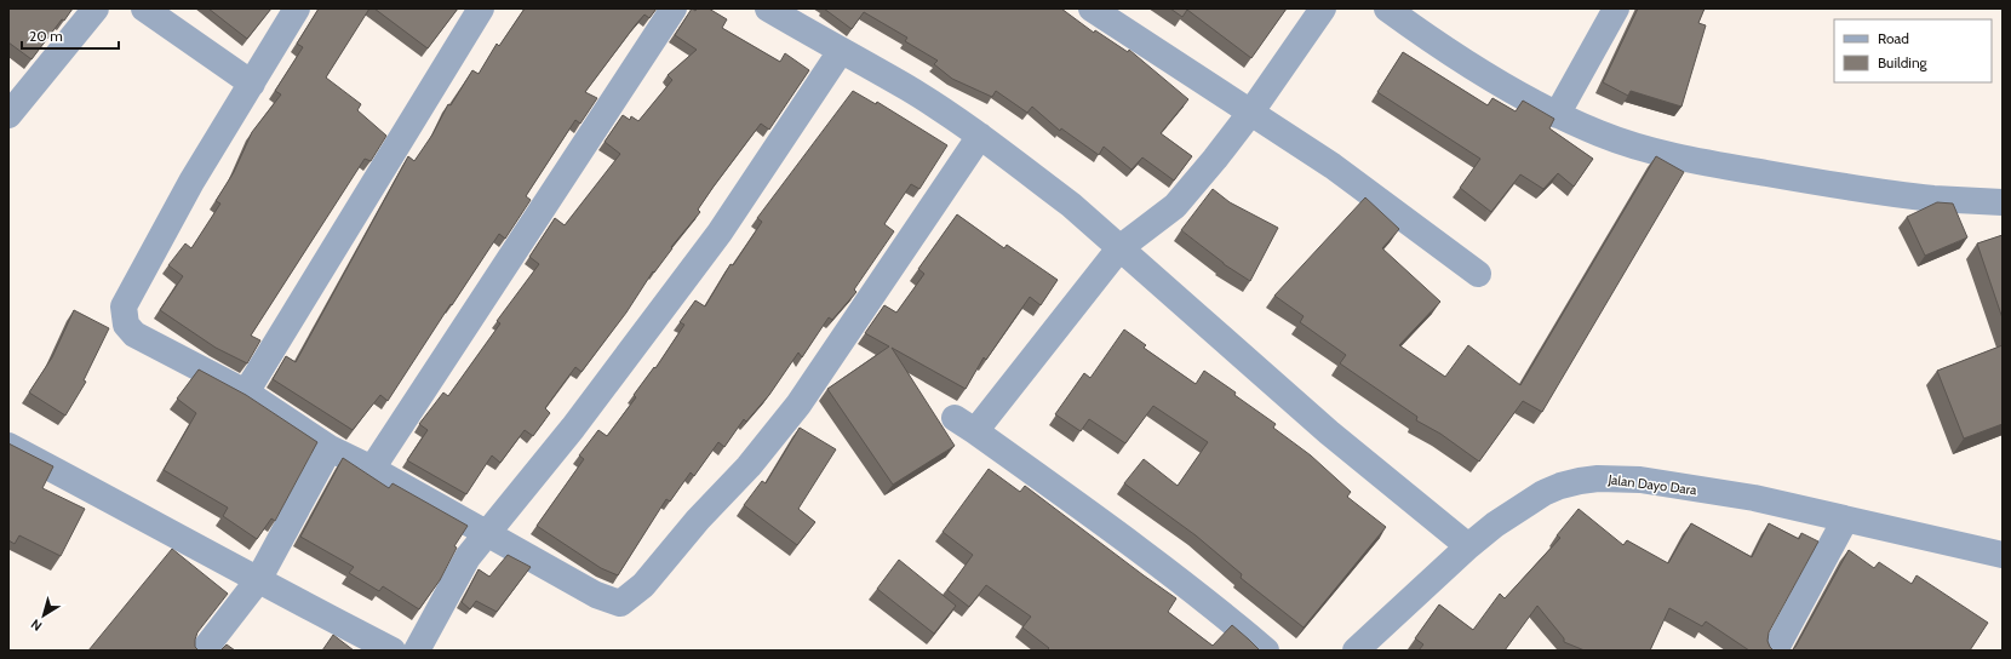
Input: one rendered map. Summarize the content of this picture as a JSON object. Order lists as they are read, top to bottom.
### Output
{
  "streets": {
    "street": ["Jalan Dayo Dara"]
  },
  "legend": ["Road", "Building"],
  "scale_bar": "20 m",
  "north": "bottom left"
}
